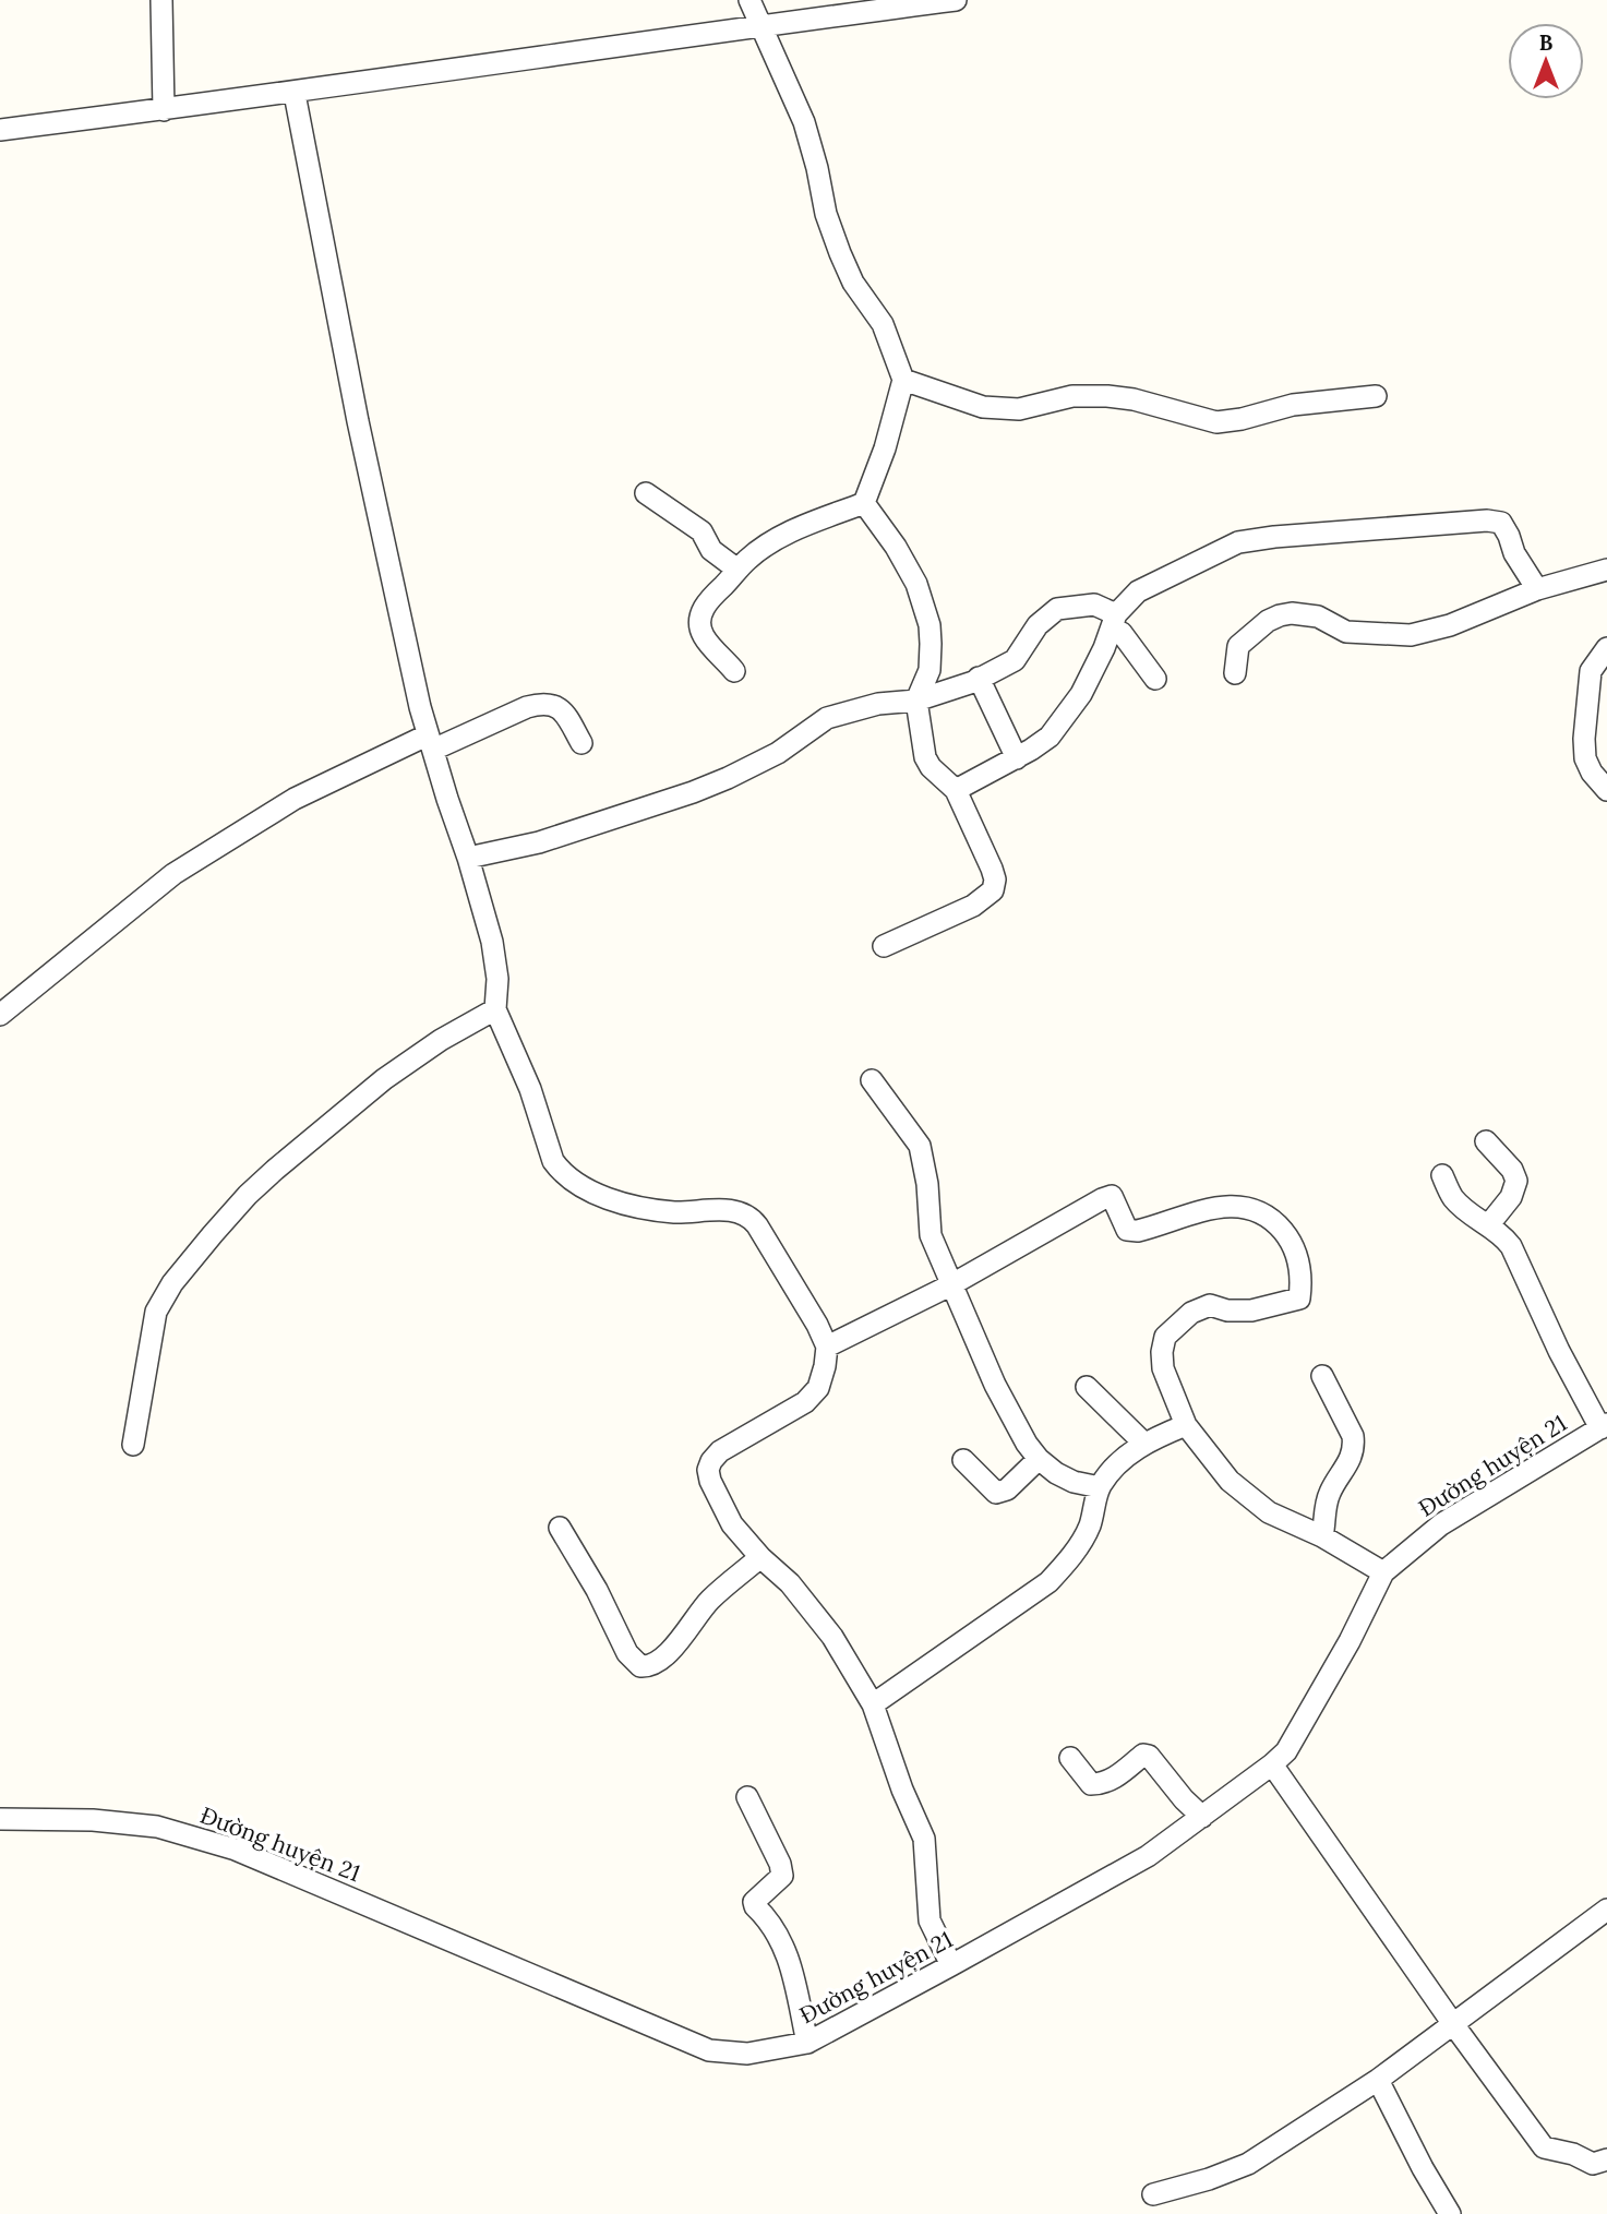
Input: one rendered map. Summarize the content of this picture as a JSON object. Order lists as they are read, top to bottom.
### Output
{
  "streets": {
    "street": ["Đường huyện 21"]
  },
  "north": "top"
}
